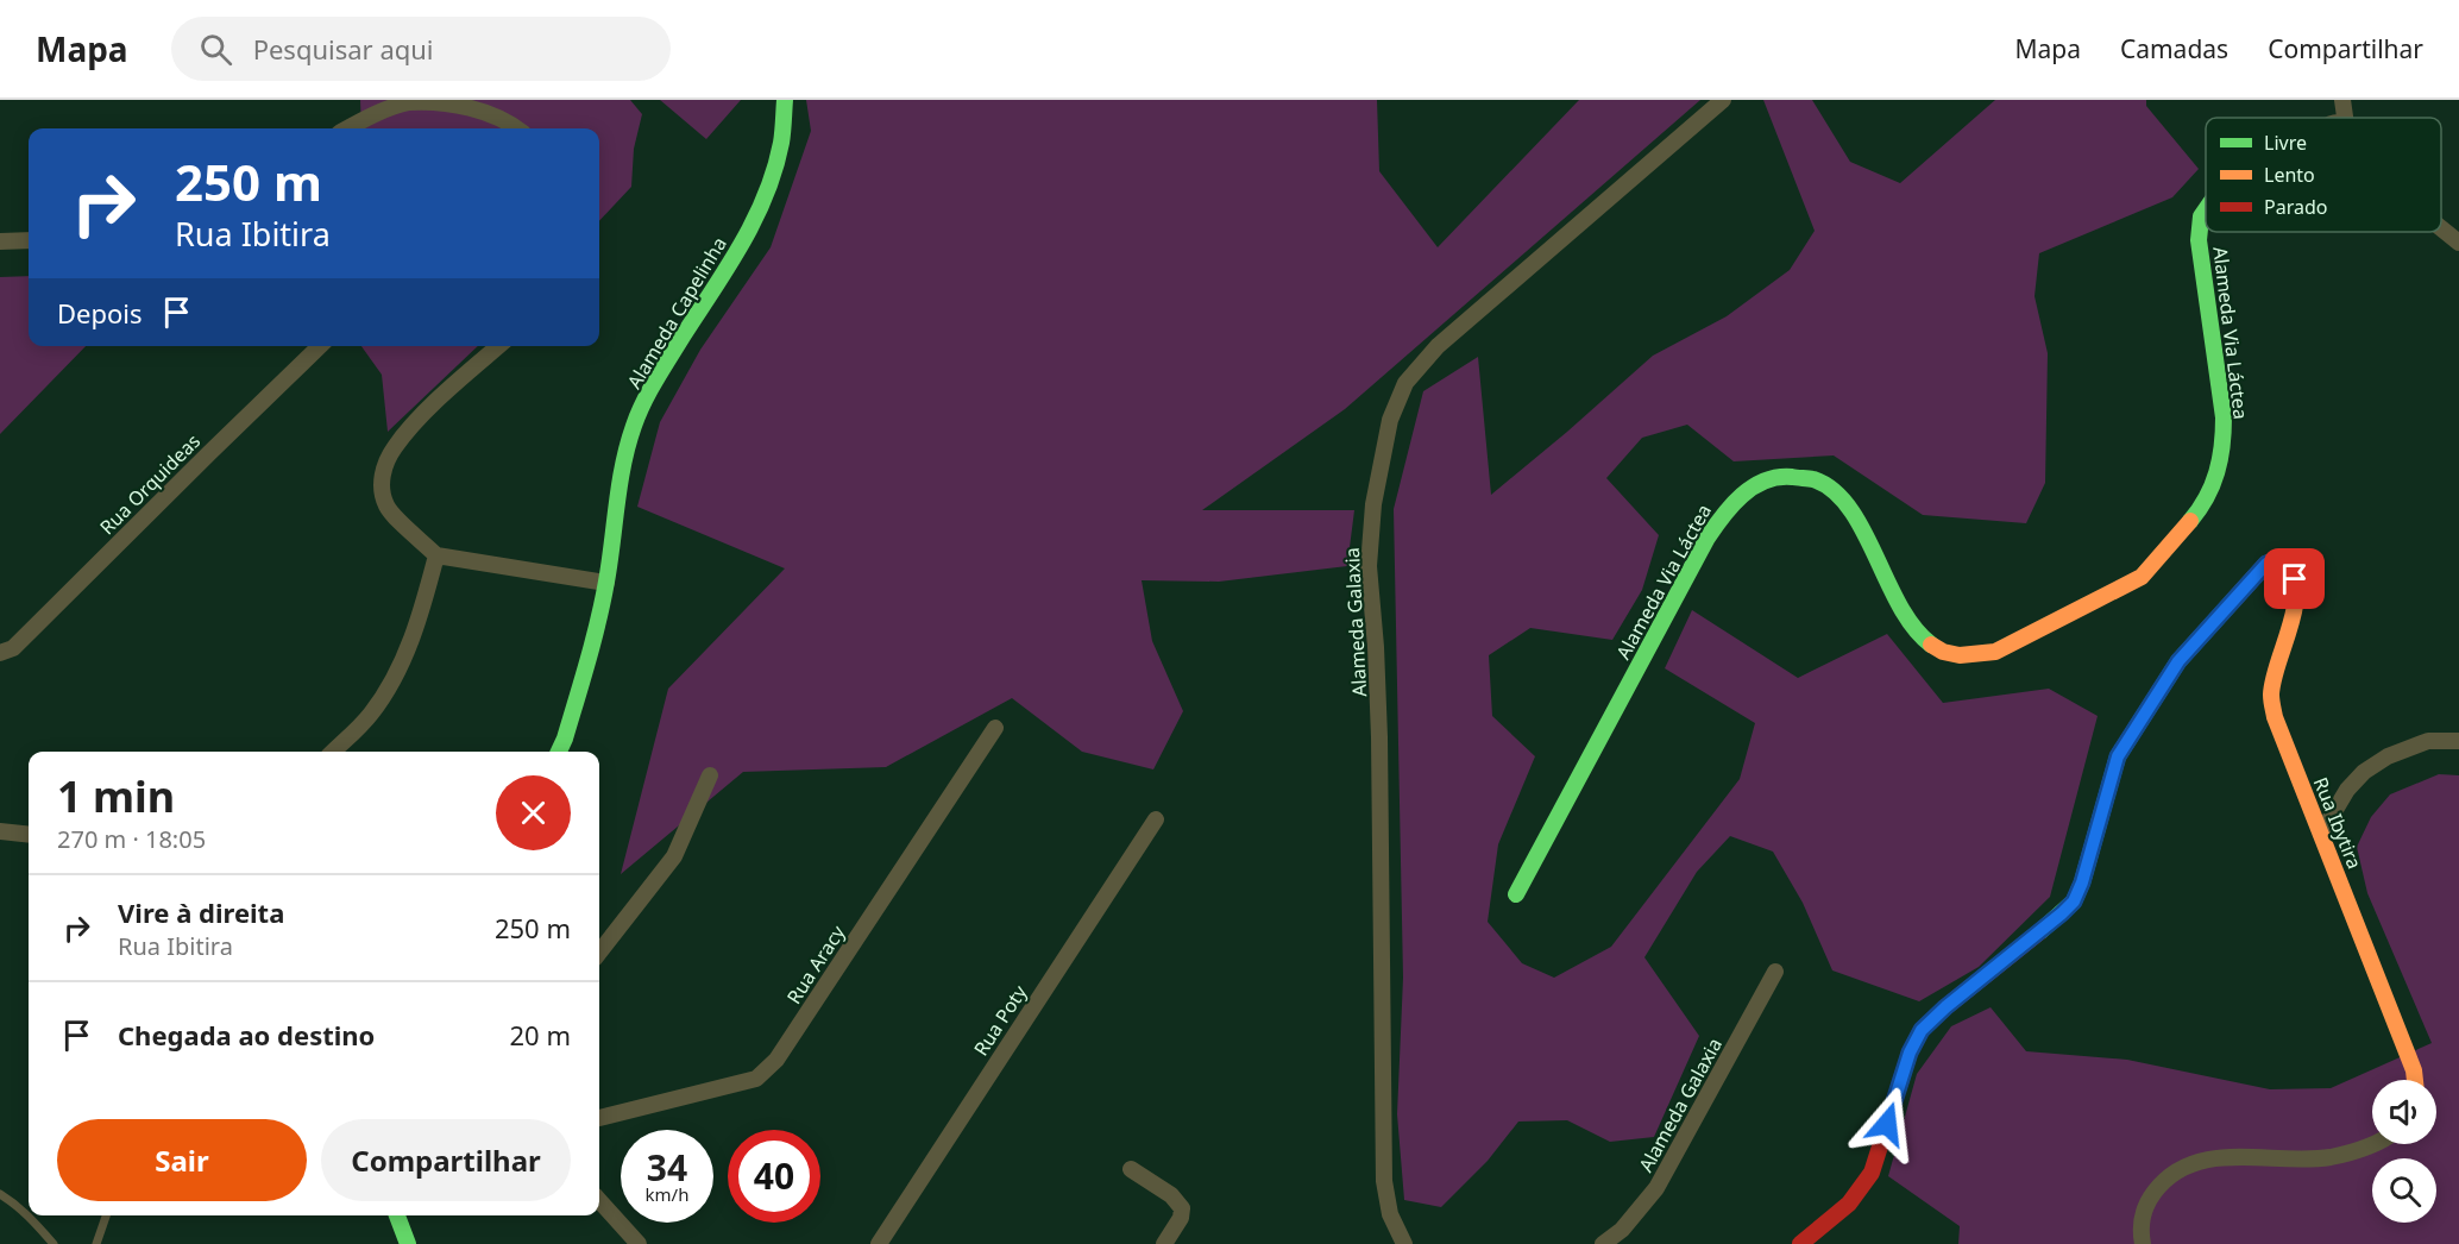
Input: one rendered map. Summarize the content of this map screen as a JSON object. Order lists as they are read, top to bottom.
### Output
{
  "streets": {
    "street": [
      "Alameda Capelinha",
      "Alameda Via Láctea",
      "Rua Orquideas",
      "Alameda Galaxia",
      "Rua Ibytira",
      "Rua Aracy",
      "Rua Poty"
    ]
  },
  "legend": ["Livre", "Lento", "Parado"],
  "page": {
    "header": "Mapa",
    "search": "Pesquisar aqui",
    "nav": ["Mapa", "Camadas", "Compartilhar"],
    "turn": ["250 m", "Rua Ibitira"],
    "then": "Depois",
    "heading": ["1 min", "270 m · 18:05"],
    "list": [
      {
        "name": "Vire à direita",
        "note": "Rua Ibitira",
        "value": "250 m"
      },
      {
        "name": "Chegada ao destino",
        "value": "20 m"
      }
    ],
    "buttons": ["Sair", "Compartilhar"],
    "speed": "34 km/h",
    "limit": "40"
  }
}
